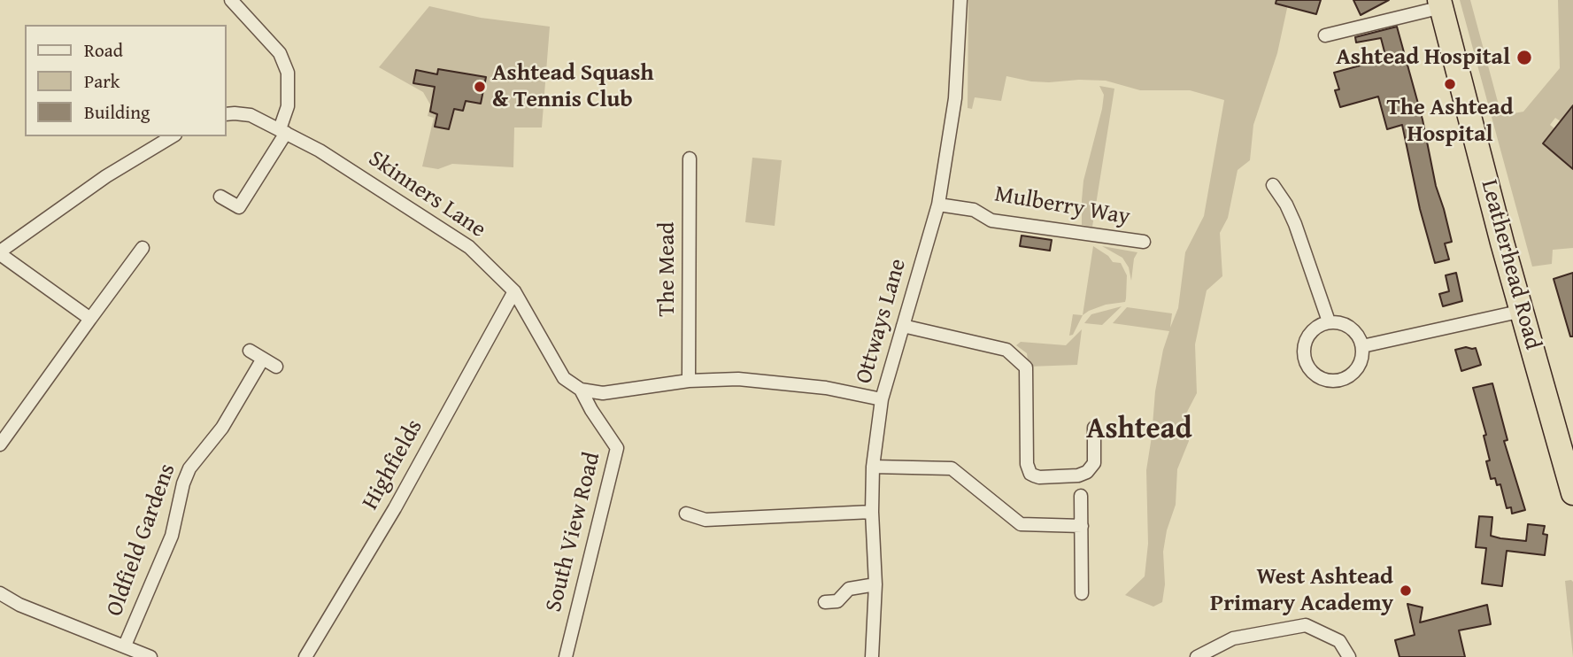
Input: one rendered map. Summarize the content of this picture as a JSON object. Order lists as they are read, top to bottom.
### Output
{
  "streets": {
    "highway": ["Leatherhead Road"],
    "street": [
      "Skinners Lane",
      "Mulberry Way",
      "The Mead",
      "Ottways Lane",
      "Highfields",
      "South View Road",
      "Oldfield Gardens"
    ]
  },
  "crossings": [
    ["Skinners Lane", "Highfields"],
    ["Skinners Lane", "South View Road"],
    ["Mulberry Way", "Ottways Lane"]
  ],
  "districts": ["Ashtead"],
  "places": [
    "Ashtead Hospital",
    "The Ashtead Hospital",
    "Ashtead Squash & Tennis Club",
    "West Ashtead Primary Academy"
  ],
  "legend": ["Road", "Park", "Building"]
}
